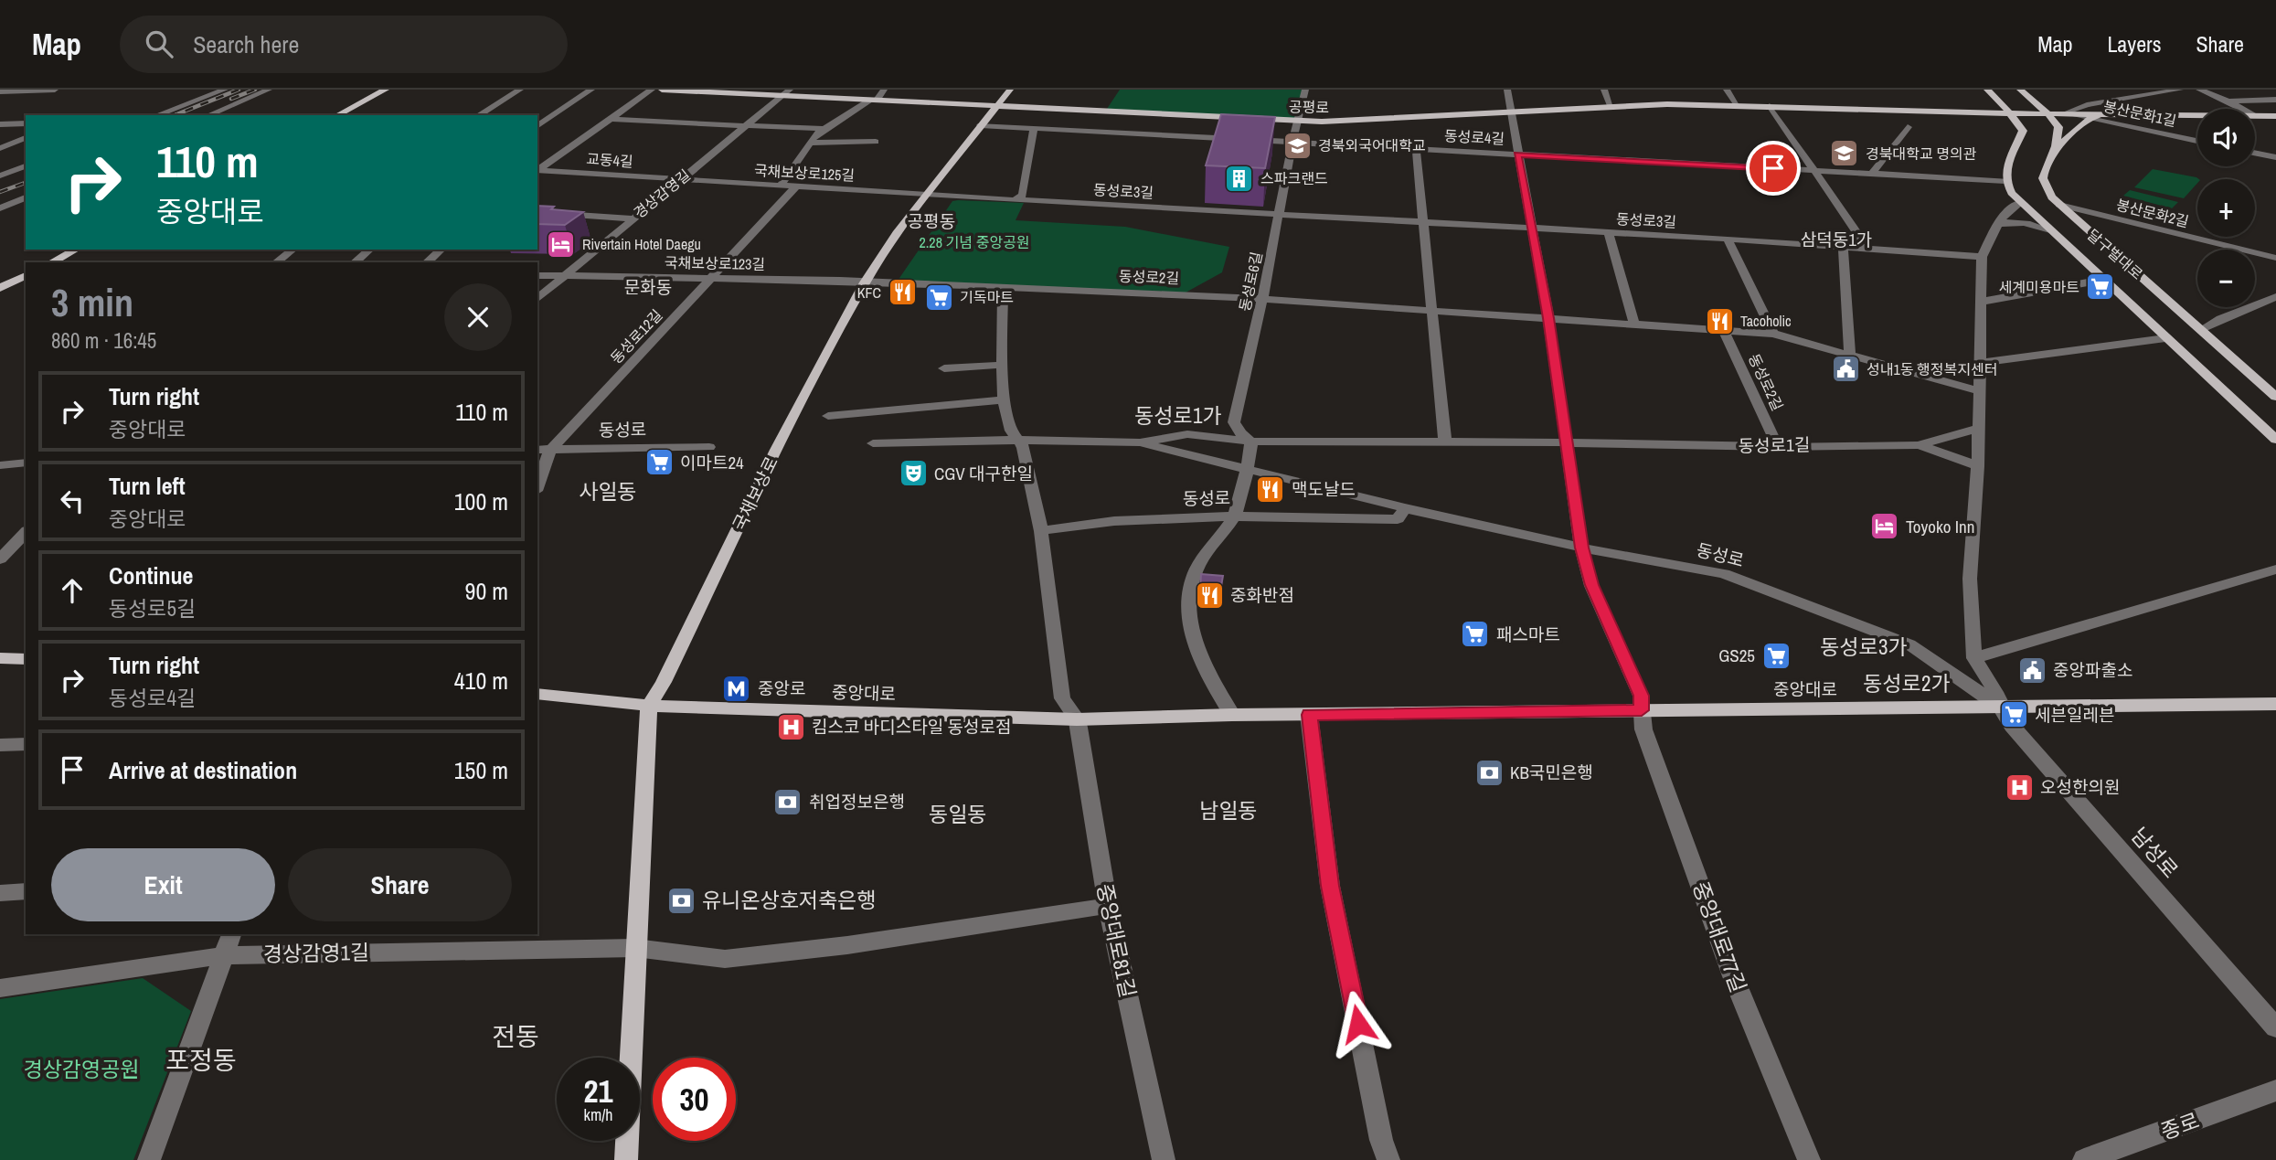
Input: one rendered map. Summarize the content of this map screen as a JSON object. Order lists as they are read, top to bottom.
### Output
{
  "streets": {
    "main road": [
      "공평로",
      "달구벌대로",
      "국채보상로",
      "중앙대로"
    ],
    "street": [
      "봉산문화1길",
      "동성로4길",
      "교동4길",
      "국채보상로125길",
      "동성로3길",
      "경상감영길",
      "봉산문화2길",
      "국채보상로123길",
      "동성로2길",
      "동성로6길",
      "동성로12길",
      "동성로",
      "동성로1길",
      "남성로",
      "중앙대로77길",
      "중앙대로81길",
      "경상감영1길",
      "종로"
    ]
  },
  "crossings": [
    ["공평로", "봉산문화1길"],
    ["공평로", "경상감영길"],
    ["공평로", "동성로6길"],
    ["공평로", "국채보상로"],
    ["동성로4길", "달구벌대로"],
    ["동성로4길", "동성로6길"],
    ["동성로4길", "국채보상로"],
    ["교동4길", "국채보상로125길"],
    ["교동4길", "경상감영길"],
    ["국채보상로125길", "동성로3길"],
    ["국채보상로125길", "경상감영길"],
    ["국채보상로125길", "동성로12길"],
    ["국채보상로125길", "국채보상로"],
    ["동성로3길", "동성로2길"],
    ["동성로3길", "동성로6길"],
    ["동성로3길", "국채보상로"],
    ["경상감영길", "국채보상로123길"],
    ["봉산문화2길", "달구벌대로"],
    ["국채보상로123길", "동성로2길"],
    ["국채보상로123길", "동성로12길"],
    ["국채보상로123길", "국채보상로"],
    ["동성로2길", "동성로6길"],
    ["동성로2길", "동성로1길"],
    ["동성로2길", "국채보상로"],
    ["동성로6길", "동성로"],
    ["동성로12길", "동성로"],
    ["동성로", "중앙대로"],
    ["동성로", "남성로"],
    ["국채보상로", "중앙대로"],
    ["국채보상로", "경상감영1길"],
    ["중앙대로", "남성로"],
    ["중앙대로", "중앙대로77길"],
    ["중앙대로", "중앙대로81길"]
  ],
  "districts": [
    "공평동",
    "삼덕동1가",
    "문화동",
    "동성로1가",
    "사일동",
    "동성로3가",
    "동성로2가",
    "남일동",
    "동일동",
    "전동",
    "포정동"
  ],
  "parks": ["2.28 기념 중앙공원", "경상감영공원"],
  "places": {
    "school or university": ["경북외국어대학교", "경북대학교 명의관"],
    "building": ["스파크랜드"],
    "hotel": ["Rivertain Hotel Daegu", "Toyoko Inn"],
    "supermarket": [
      "세계미용마트",
      "기독마트",
      "이마트24",
      "패스마트",
      "GS25",
      "세븐일레븐"
    ],
    "restaurant": [
      "KFC",
      "Tacoholic",
      "맥도날드",
      "중화반점"
    ],
    "public building": ["성내1동 행정복지센터", "중앙파출소"],
    "theatre": ["CGV 대구한일"],
    "metro station": ["중앙로"],
    "hospital": ["킴스코 바디스타일 동성로점", "오성한의원"],
    "bank": ["KB국민은행", "취업정보은행", "유니온상호저축은행"]
  },
  "page": {
    "header": "Map",
    "search": "Search here",
    "nav": ["Map", "Layers", "Share"],
    "map_buttons": ["+", "−"],
    "turn": ["110 m", "중앙대로"],
    "heading": ["3 min", "860 m · 16:45"],
    "list": [
      {
        "name": "Turn right",
        "note": "중앙대로",
        "value": "110 m"
      },
      {
        "name": "Turn left",
        "note": "중앙대로",
        "value": "100 m"
      },
      {
        "name": "Continue",
        "note": "동성로5길",
        "value": "90 m"
      },
      {
        "name": "Turn right",
        "note": "동성로4길",
        "value": "410 m"
      },
      {
        "name": "Arrive at destination",
        "value": "150 m"
      }
    ],
    "buttons": ["Exit", "Share"],
    "speed": "21 km/h",
    "limit": "30"
  }
}
